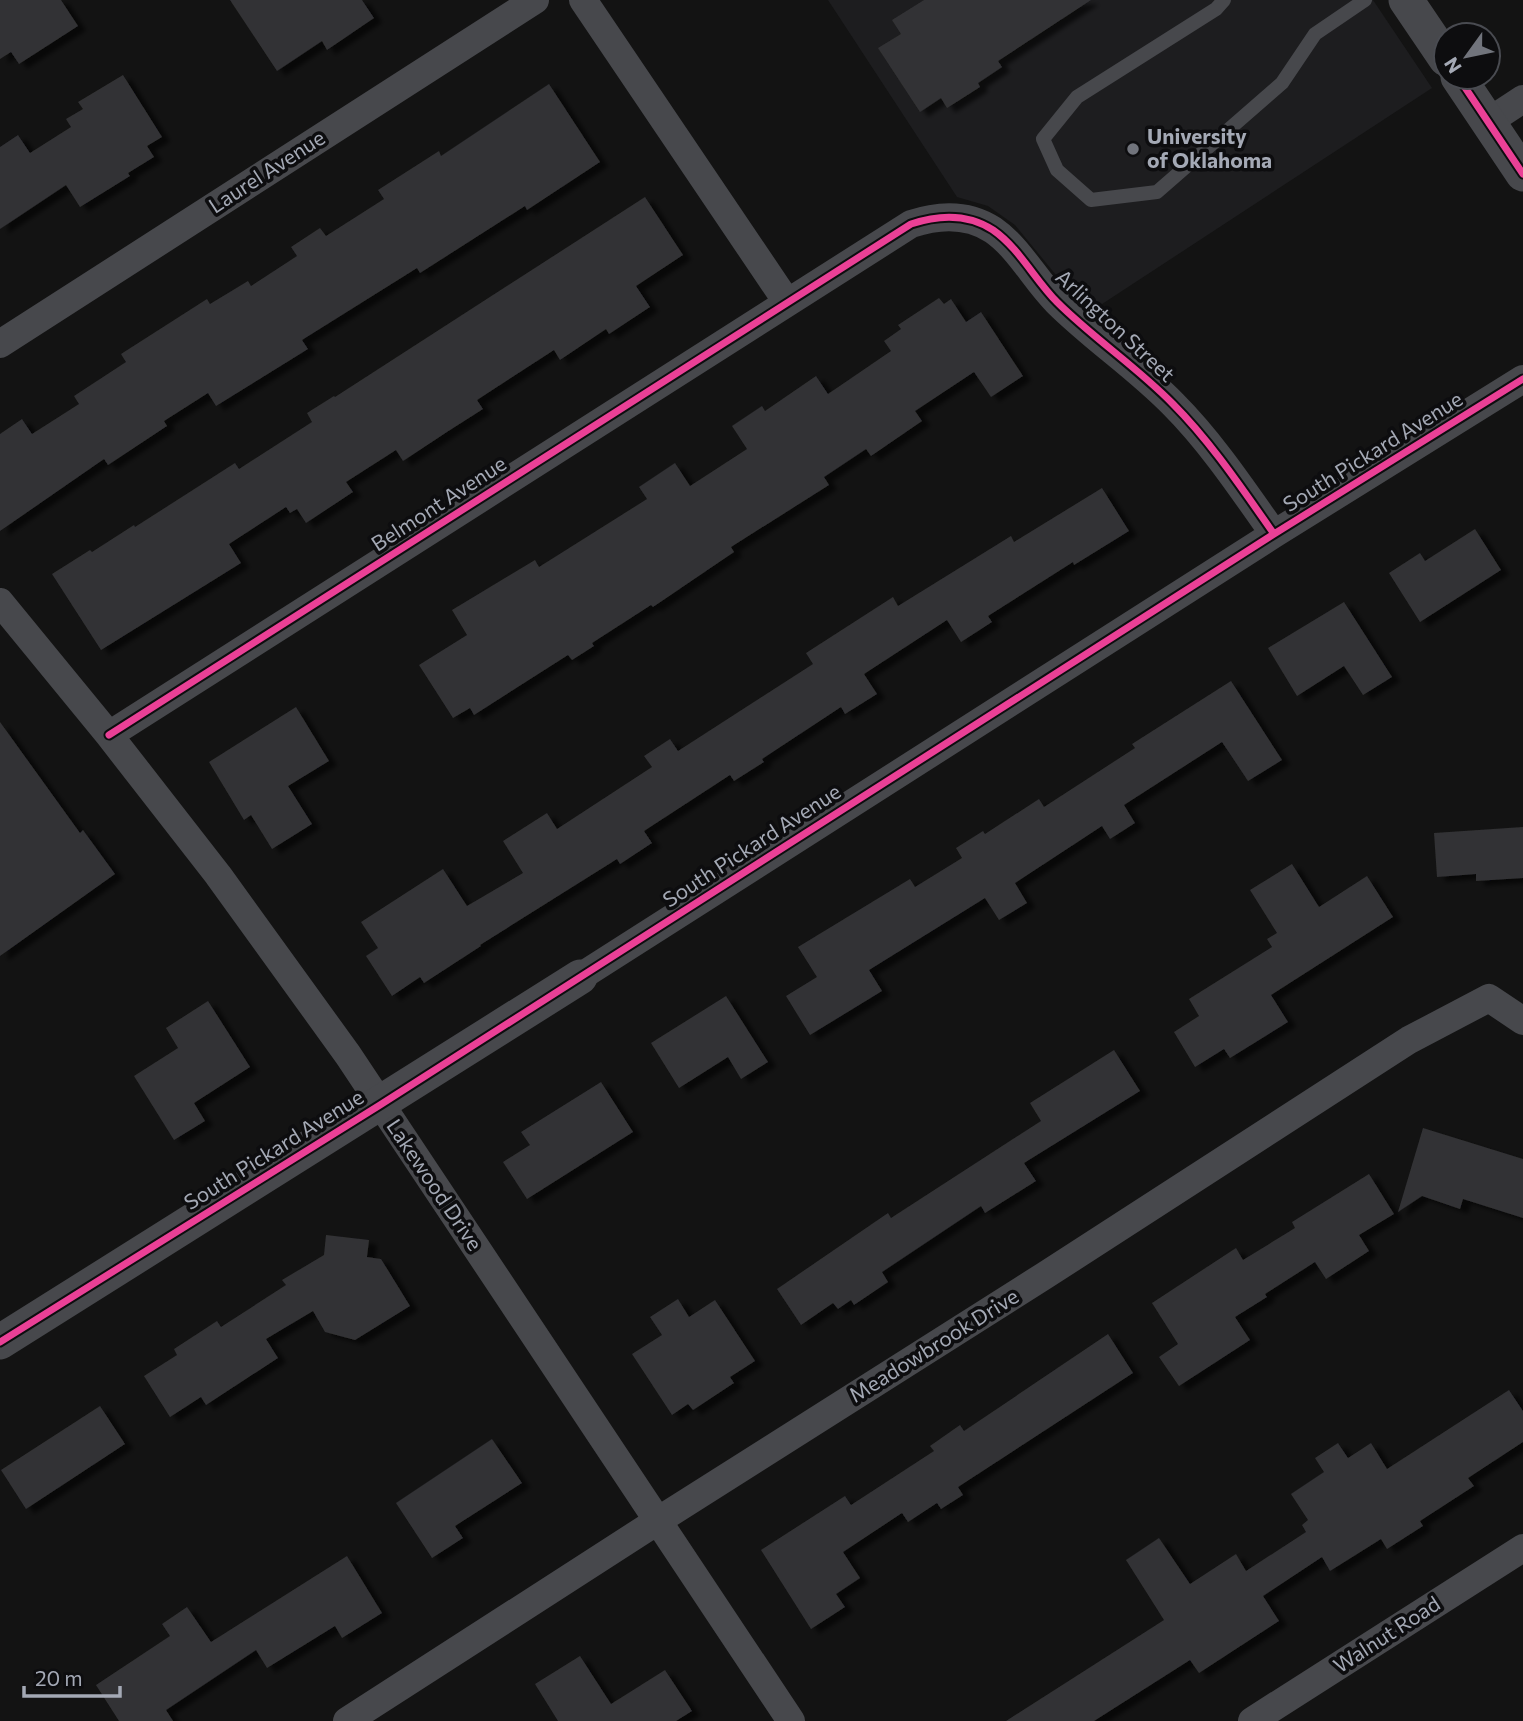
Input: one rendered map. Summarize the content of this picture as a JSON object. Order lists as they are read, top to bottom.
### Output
{
  "streets": {
    "street": [
      "Laurel Avenue",
      "Arlington Street",
      "South Pickard Avenue",
      "Belmont Avenue",
      "Lakewood Drive",
      "Meadowbrook Drive",
      "Walnut Road"
    ]
  },
  "crossings": [
    ["Arlington Street", "South Pickard Avenue"],
    ["Arlington Street", "Belmont Avenue"],
    ["South Pickard Avenue", "Lakewood Drive"],
    ["Belmont Avenue", "Lakewood Drive"],
    ["Lakewood Drive", "Meadowbrook Drive"]
  ],
  "places": ["University of Oklahoma"],
  "scale_bar": "20 m",
  "north": "bottom left"
}
